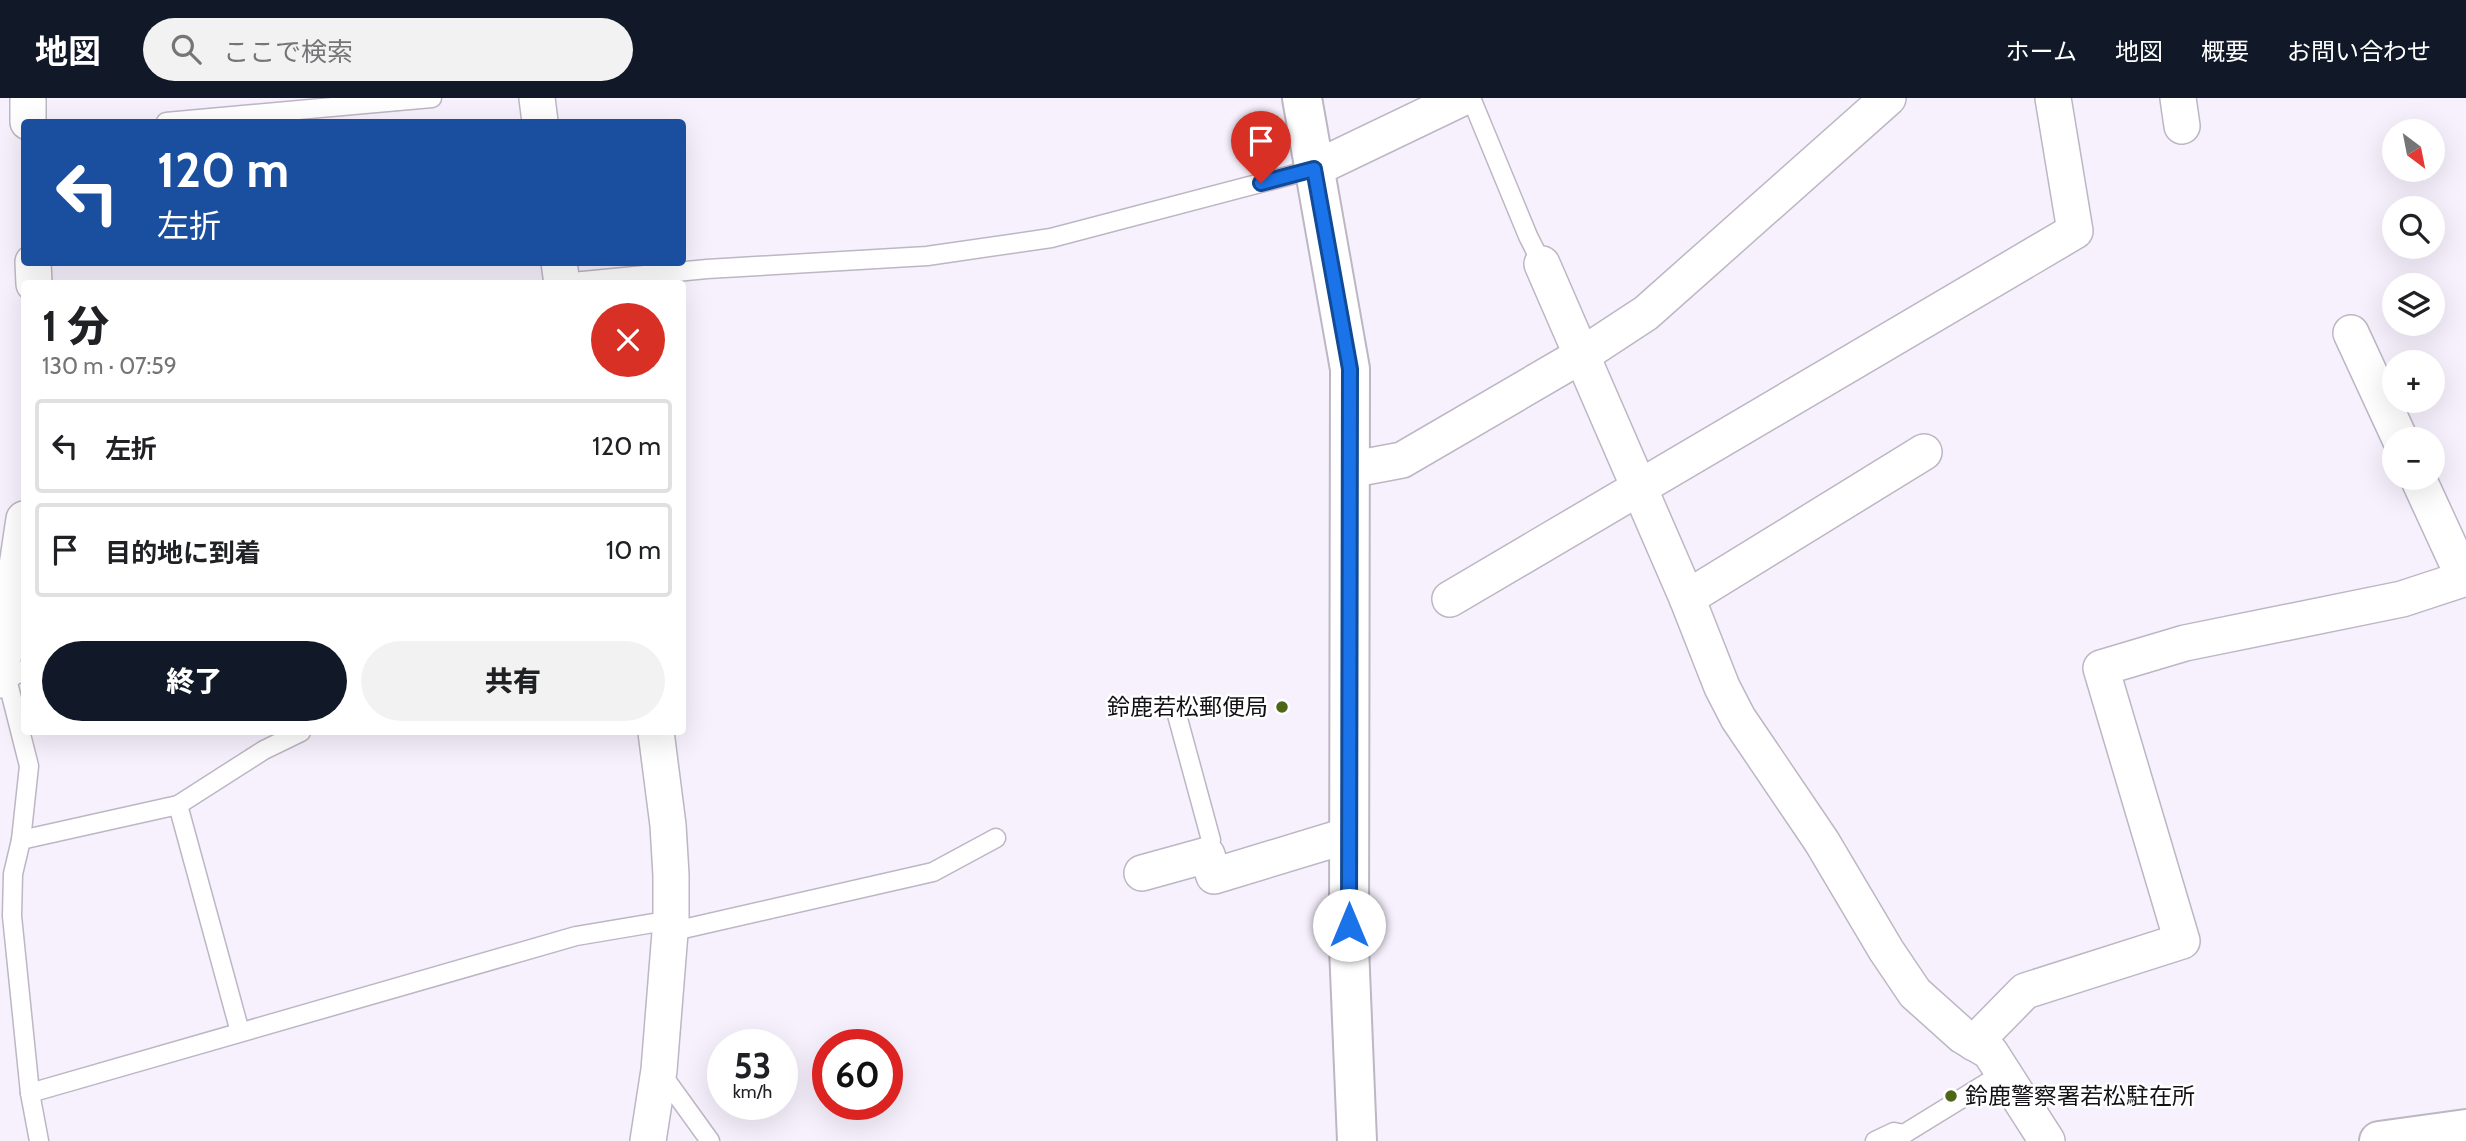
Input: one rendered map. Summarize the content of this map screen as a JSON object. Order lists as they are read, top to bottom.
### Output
{
  "places": ["鈴鹿若松郵便局", "鈴鹿警察署若松駐在所"],
  "north": "bottom right",
  "page": {
    "header": "地図",
    "search": "ここで検索",
    "nav": [
      "ホーム",
      "地図",
      "概要",
      "お問い合わせ"
    ],
    "map_buttons": ["+", "−"],
    "turn": ["120 m", "左折"],
    "heading": ["1 分", "130 m · 07:59"],
    "list": [
      {
        "name": "左折",
        "value": "120 m"
      },
      {
        "name": "目的地に到着",
        "value": "10 m"
      }
    ],
    "buttons": ["終了", "共有"],
    "speed": "53 km/h",
    "limit": "60"
  }
}
